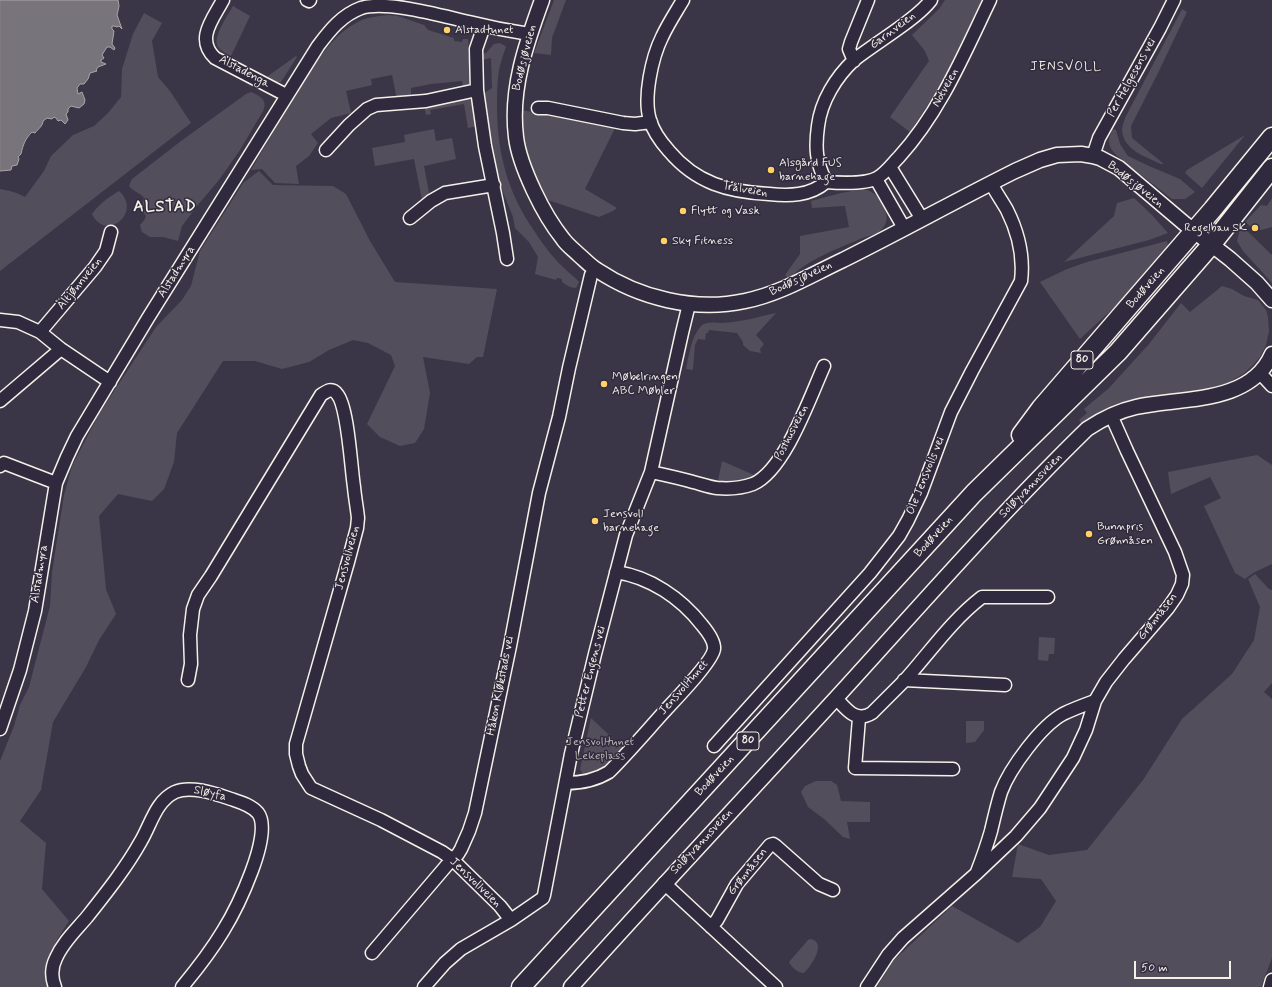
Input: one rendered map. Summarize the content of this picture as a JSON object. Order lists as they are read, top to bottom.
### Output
{
  "streets": {
    "main road": ["Bodøveien", "80"],
    "street": [
      "Garnveien",
      "Bodøsjøveien",
      "Alstadenga",
      "Per Helgesens vei",
      "Notveien",
      "Trålveien",
      "Alstadmyra",
      "Åltjønnveien",
      "Posthusveien",
      "Ole Jensvolls vei",
      "Soløyvannsveien",
      "Jensvollveien",
      "Grønnåsen",
      "Petter Engens vei",
      "Håkon Kløkstads vei",
      "Jensvolltunet",
      "Sløyfa"
    ]
  },
  "crossings": [
    ["Garnveien", "Trålveien"],
    ["Bodøsjøveien", "Per Helgesens vei"],
    ["Bodøsjøveien", "Alstadmyra"],
    ["Bodøsjøveien", "Bodøveien"],
    ["Bodøsjøveien", "Ole Jensvolls vei"],
    ["Bodøsjøveien", "Petter Engens vei"],
    ["Bodøsjøveien", "Håkon Kløkstads vei"],
    ["Alstadenga", "Alstadmyra"],
    ["Posthusveien", "Petter Engens vei"],
    ["Soløyvannsveien", "Grønnåsen"],
    ["Jensvollveien", "Petter Engens vei"],
    ["Jensvollveien", "Håkon Kløkstads vei"],
    ["Petter Engens vei", "Jensvolltunet"]
  ],
  "districts": ["JENSVOLL", "ALSTAD"],
  "parks": ["Jensvolltunet Lekeplass"],
  "places": [
    "Alstadtunet",
    "Alsgård FUS barnehage",
    "Flytt og Vask",
    "Regelbau SK",
    "Sky Fitness",
    "Møbelringen ABC Møbler",
    "Jensvoll barnehage",
    "Bunnpris Grønnåsen"
  ],
  "scale_bar": "50 m"
}
